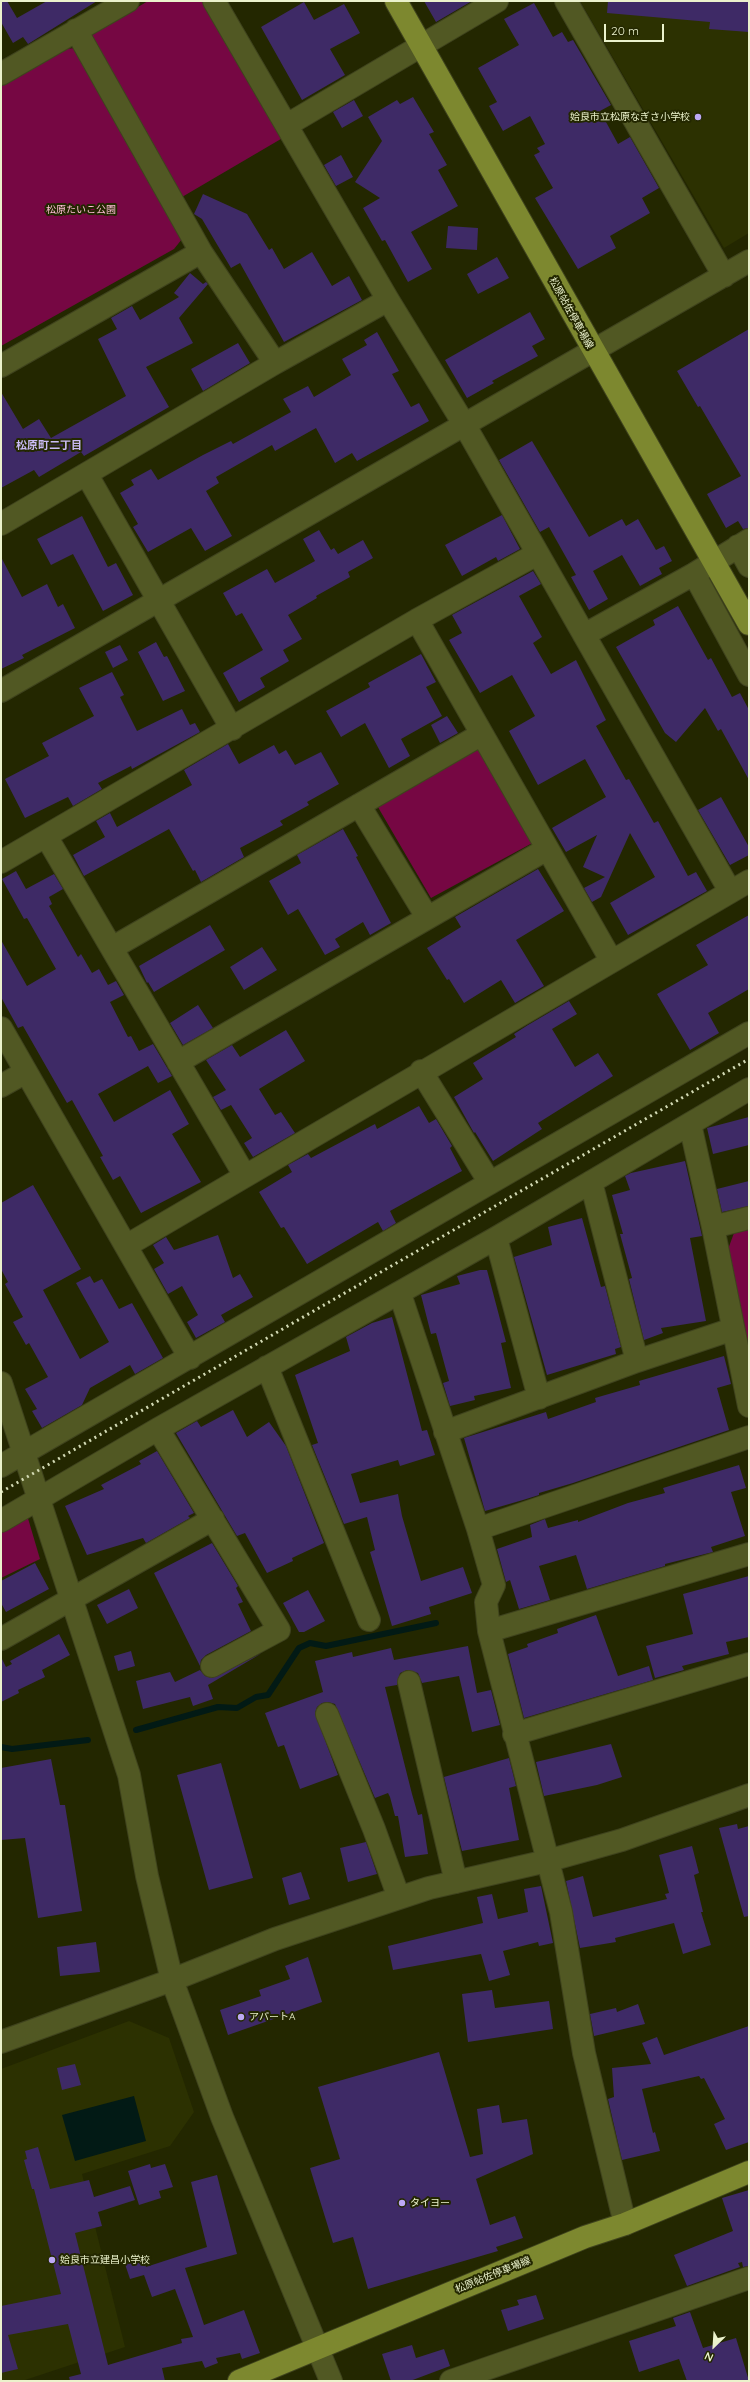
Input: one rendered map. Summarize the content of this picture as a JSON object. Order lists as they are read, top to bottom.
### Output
{
  "streets": {
    "main road": ["松原帖佐停車場線"]
  },
  "districts": ["松原町二丁目"],
  "parks": ["松原たいこ公園"],
  "places": [
    "姶良市立松原なぎさ小学校",
    "アパートA",
    "タイヨー",
    "姶良市立建昌小学校"
  ],
  "scale_bar": "20 m",
  "north": "bottom left"
}
